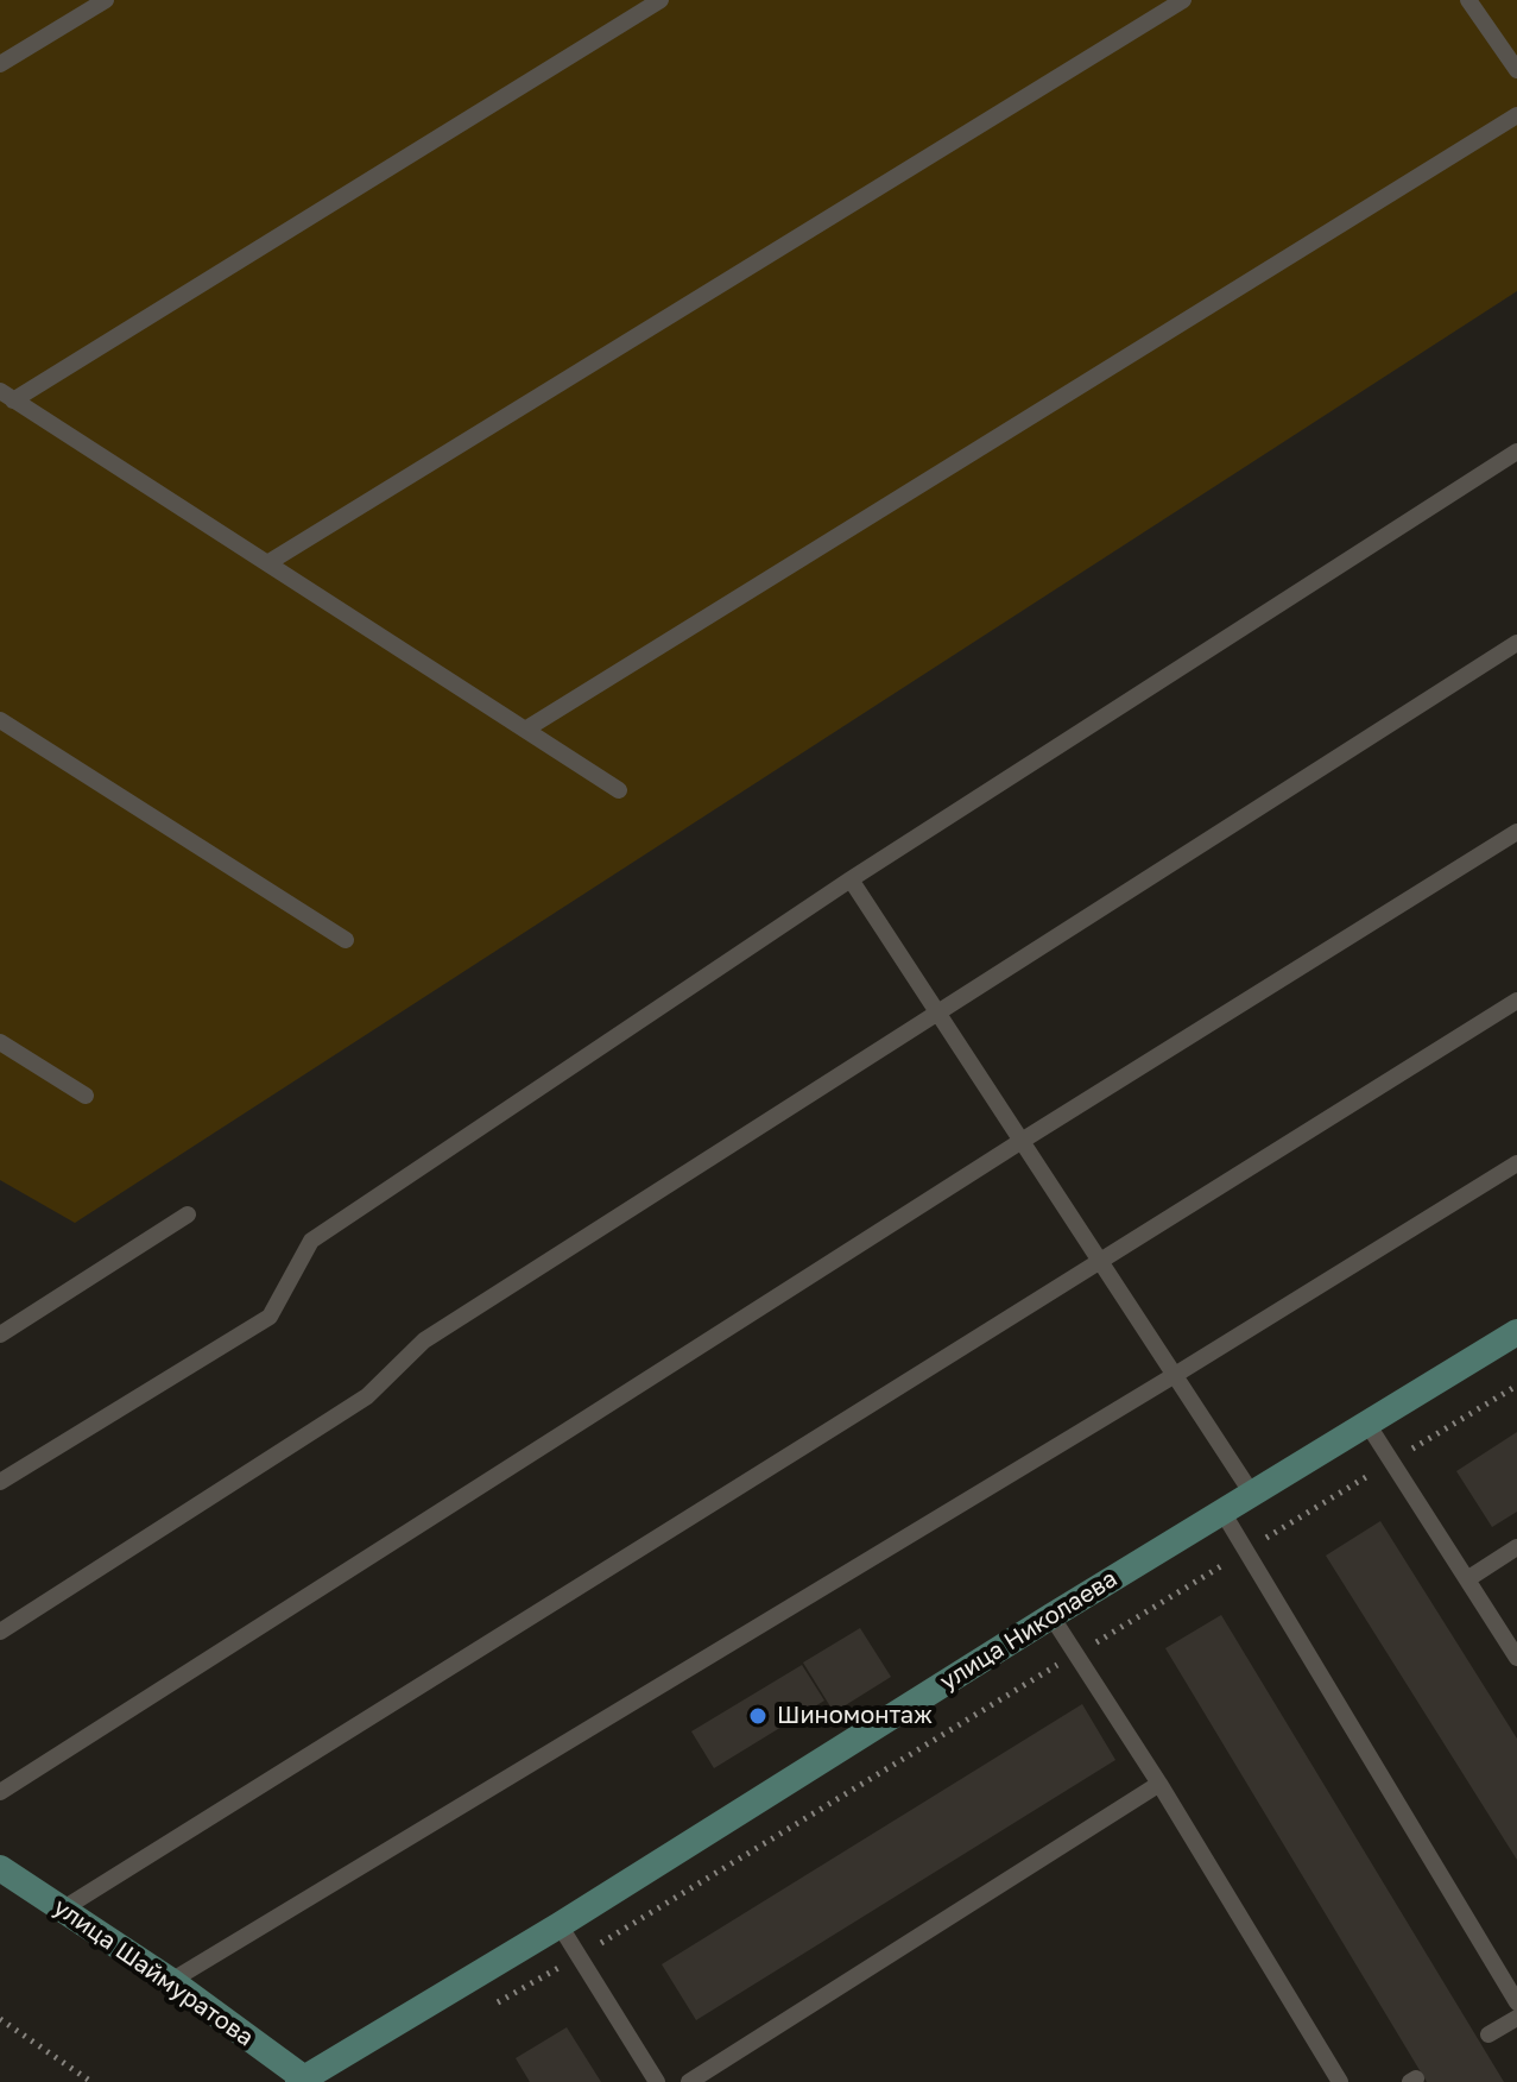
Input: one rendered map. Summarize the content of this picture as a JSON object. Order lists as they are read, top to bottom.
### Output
{
  "streets": {
    "main road": ["улица Николаева", "улица Шаймуратова"]
  },
  "crossings": [
    ["улица Николаева", "улица Шаймуратова"]
  ],
  "places": ["Шиномонтаж"]
}
